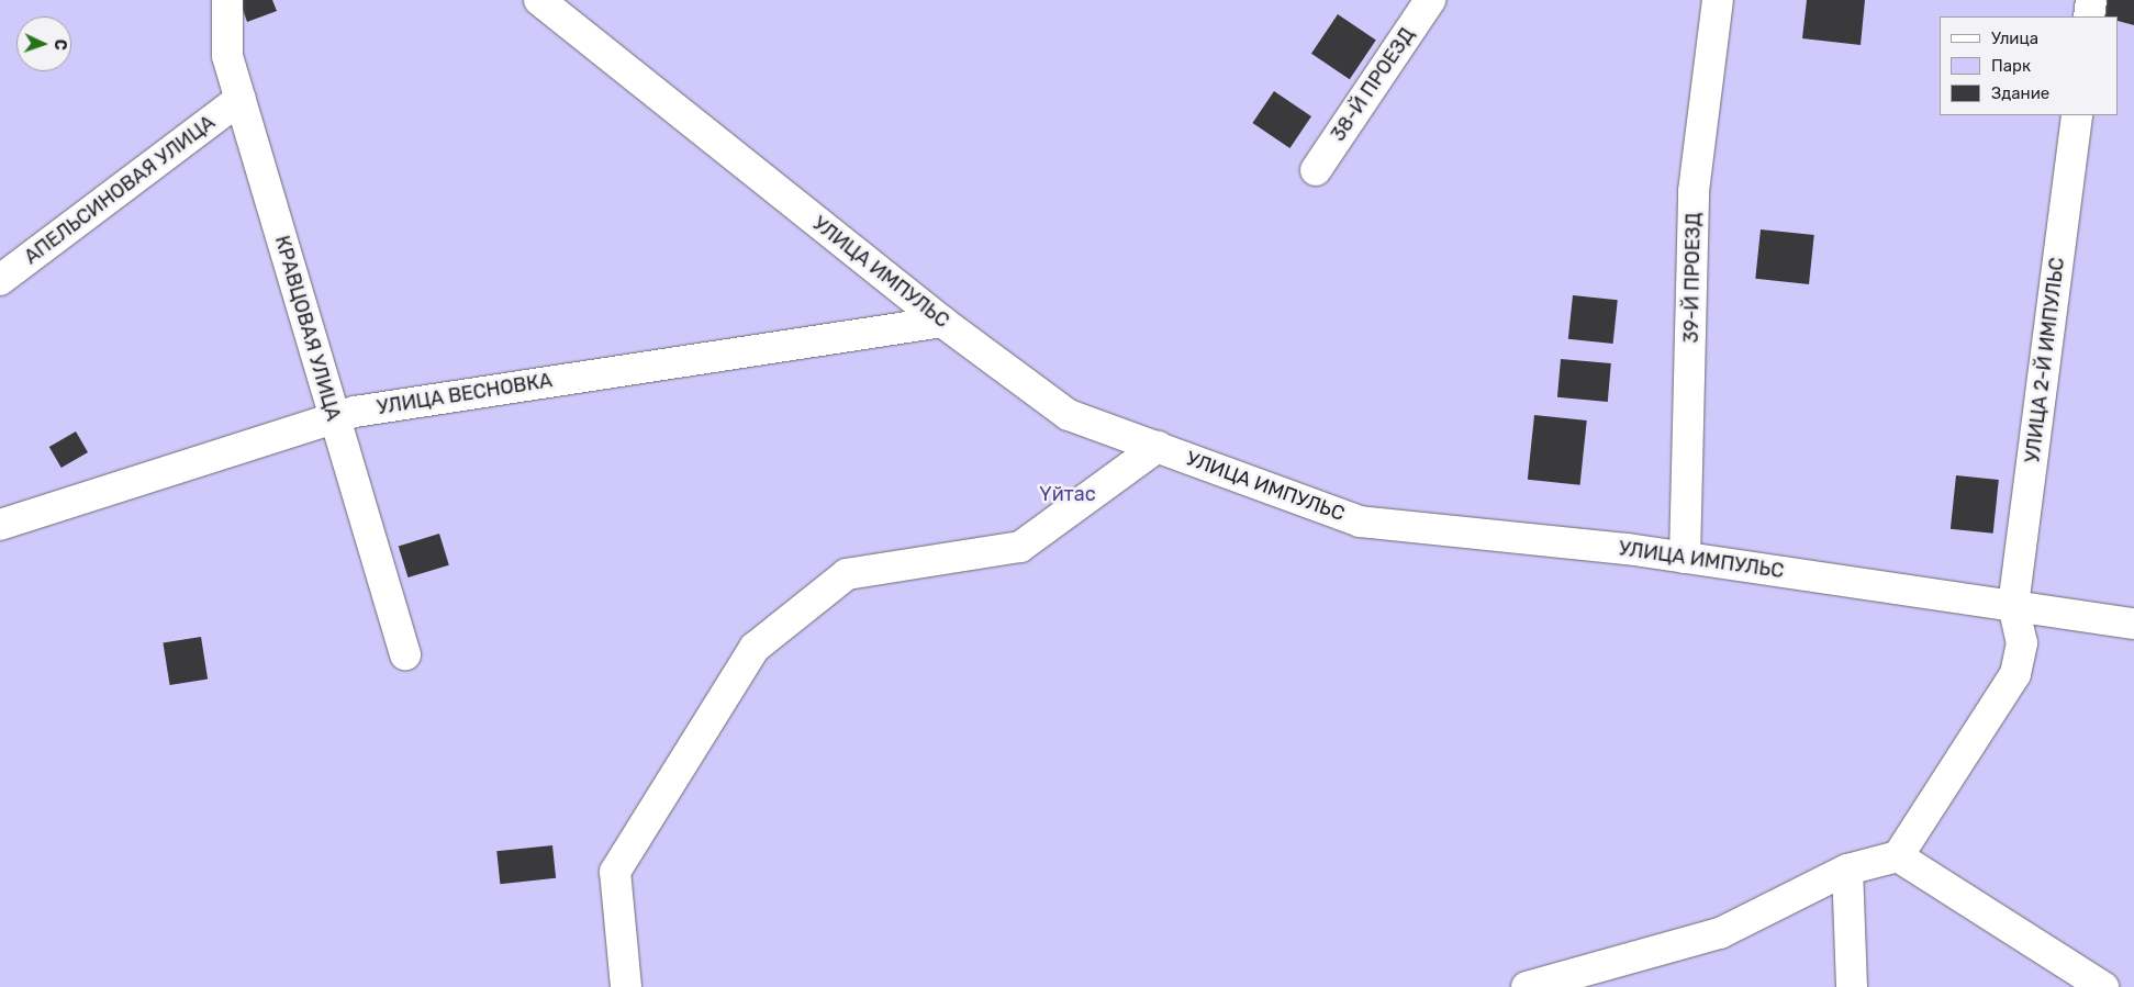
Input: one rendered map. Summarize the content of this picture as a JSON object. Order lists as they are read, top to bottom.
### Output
{
  "streets": {
    "street": [
      "38-Й ПРОЕЗД",
      "АПЕЛЬСИНОВАЯ УЛИЦА",
      "УЛИЦА ИМПУЛЬС",
      "39-Й ПРОЕЗД",
      "КРАВЦОВАЯ УЛИЦА",
      "УЛИЦА 2-Й ИМПУЛЬС",
      "УЛИЦА ВЕСНОВКА"
    ]
  },
  "crossings": [
    ["АПЕЛЬСИНОВАЯ УЛИЦА", "КРАВЦОВАЯ УЛИЦА"],
    ["УЛИЦА ИМПУЛЬС", "39-Й ПРОЕЗД"],
    ["УЛИЦА ИМПУЛЬС", "УЛИЦА 2-Й ИМПУЛЬС"],
    ["УЛИЦА ИМПУЛЬС", "УЛИЦА ВЕСНОВКА"],
    ["КРАВЦОВАЯ УЛИЦА", "УЛИЦА ВЕСНОВКА"]
  ],
  "parks": ["Үйтас"],
  "legend": ["Улица", "Парк", "Здание"],
  "north": "right"
}
